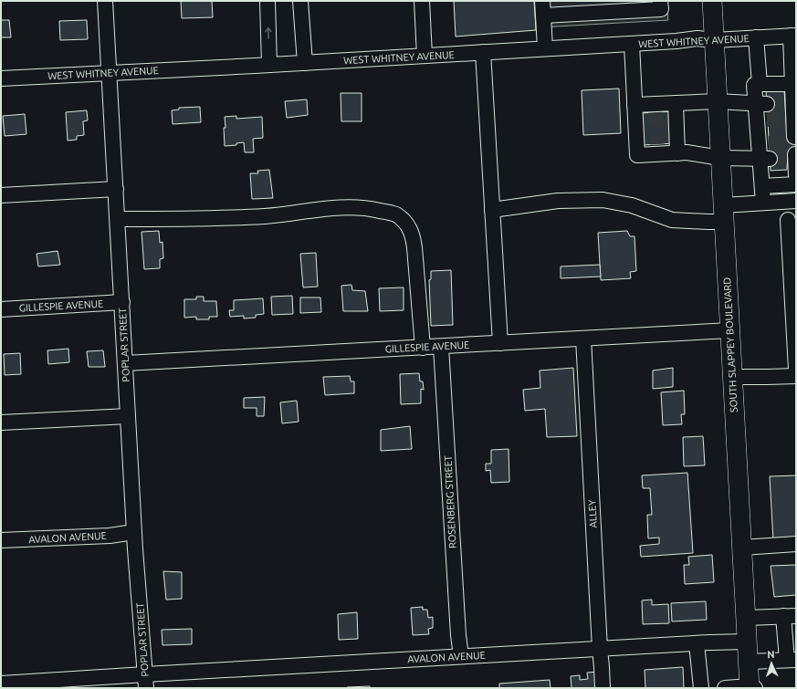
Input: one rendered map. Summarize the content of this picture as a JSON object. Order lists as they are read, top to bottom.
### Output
{
  "streets": {
    "main road": ["SOUTH SLAPPEY BOULEVARD"],
    "street": [
      "WEST WHITNEY AVENUE",
      "GILLESPIE AVENUE",
      "POPLAR STREET",
      "ROSENBERG STREET",
      "ALLEY",
      "AVALON AVENUE"
    ]
  },
  "crossings": [
    ["WEST WHITNEY AVENUE", "POPLAR STREET"],
    ["WEST WHITNEY AVENUE", "SOUTH SLAPPEY BOULEVARD"],
    ["GILLESPIE AVENUE", "POPLAR STREET"],
    ["GILLESPIE AVENUE", "SOUTH SLAPPEY BOULEVARD"],
    ["GILLESPIE AVENUE", "ROSENBERG STREET"],
    ["GILLESPIE AVENUE", "ALLEY"],
    ["POPLAR STREET", "AVALON AVENUE"],
    ["SOUTH SLAPPEY BOULEVARD", "AVALON AVENUE"],
    ["ROSENBERG STREET", "AVALON AVENUE"],
    ["ALLEY", "AVALON AVENUE"]
  ],
  "north": "top"
}
